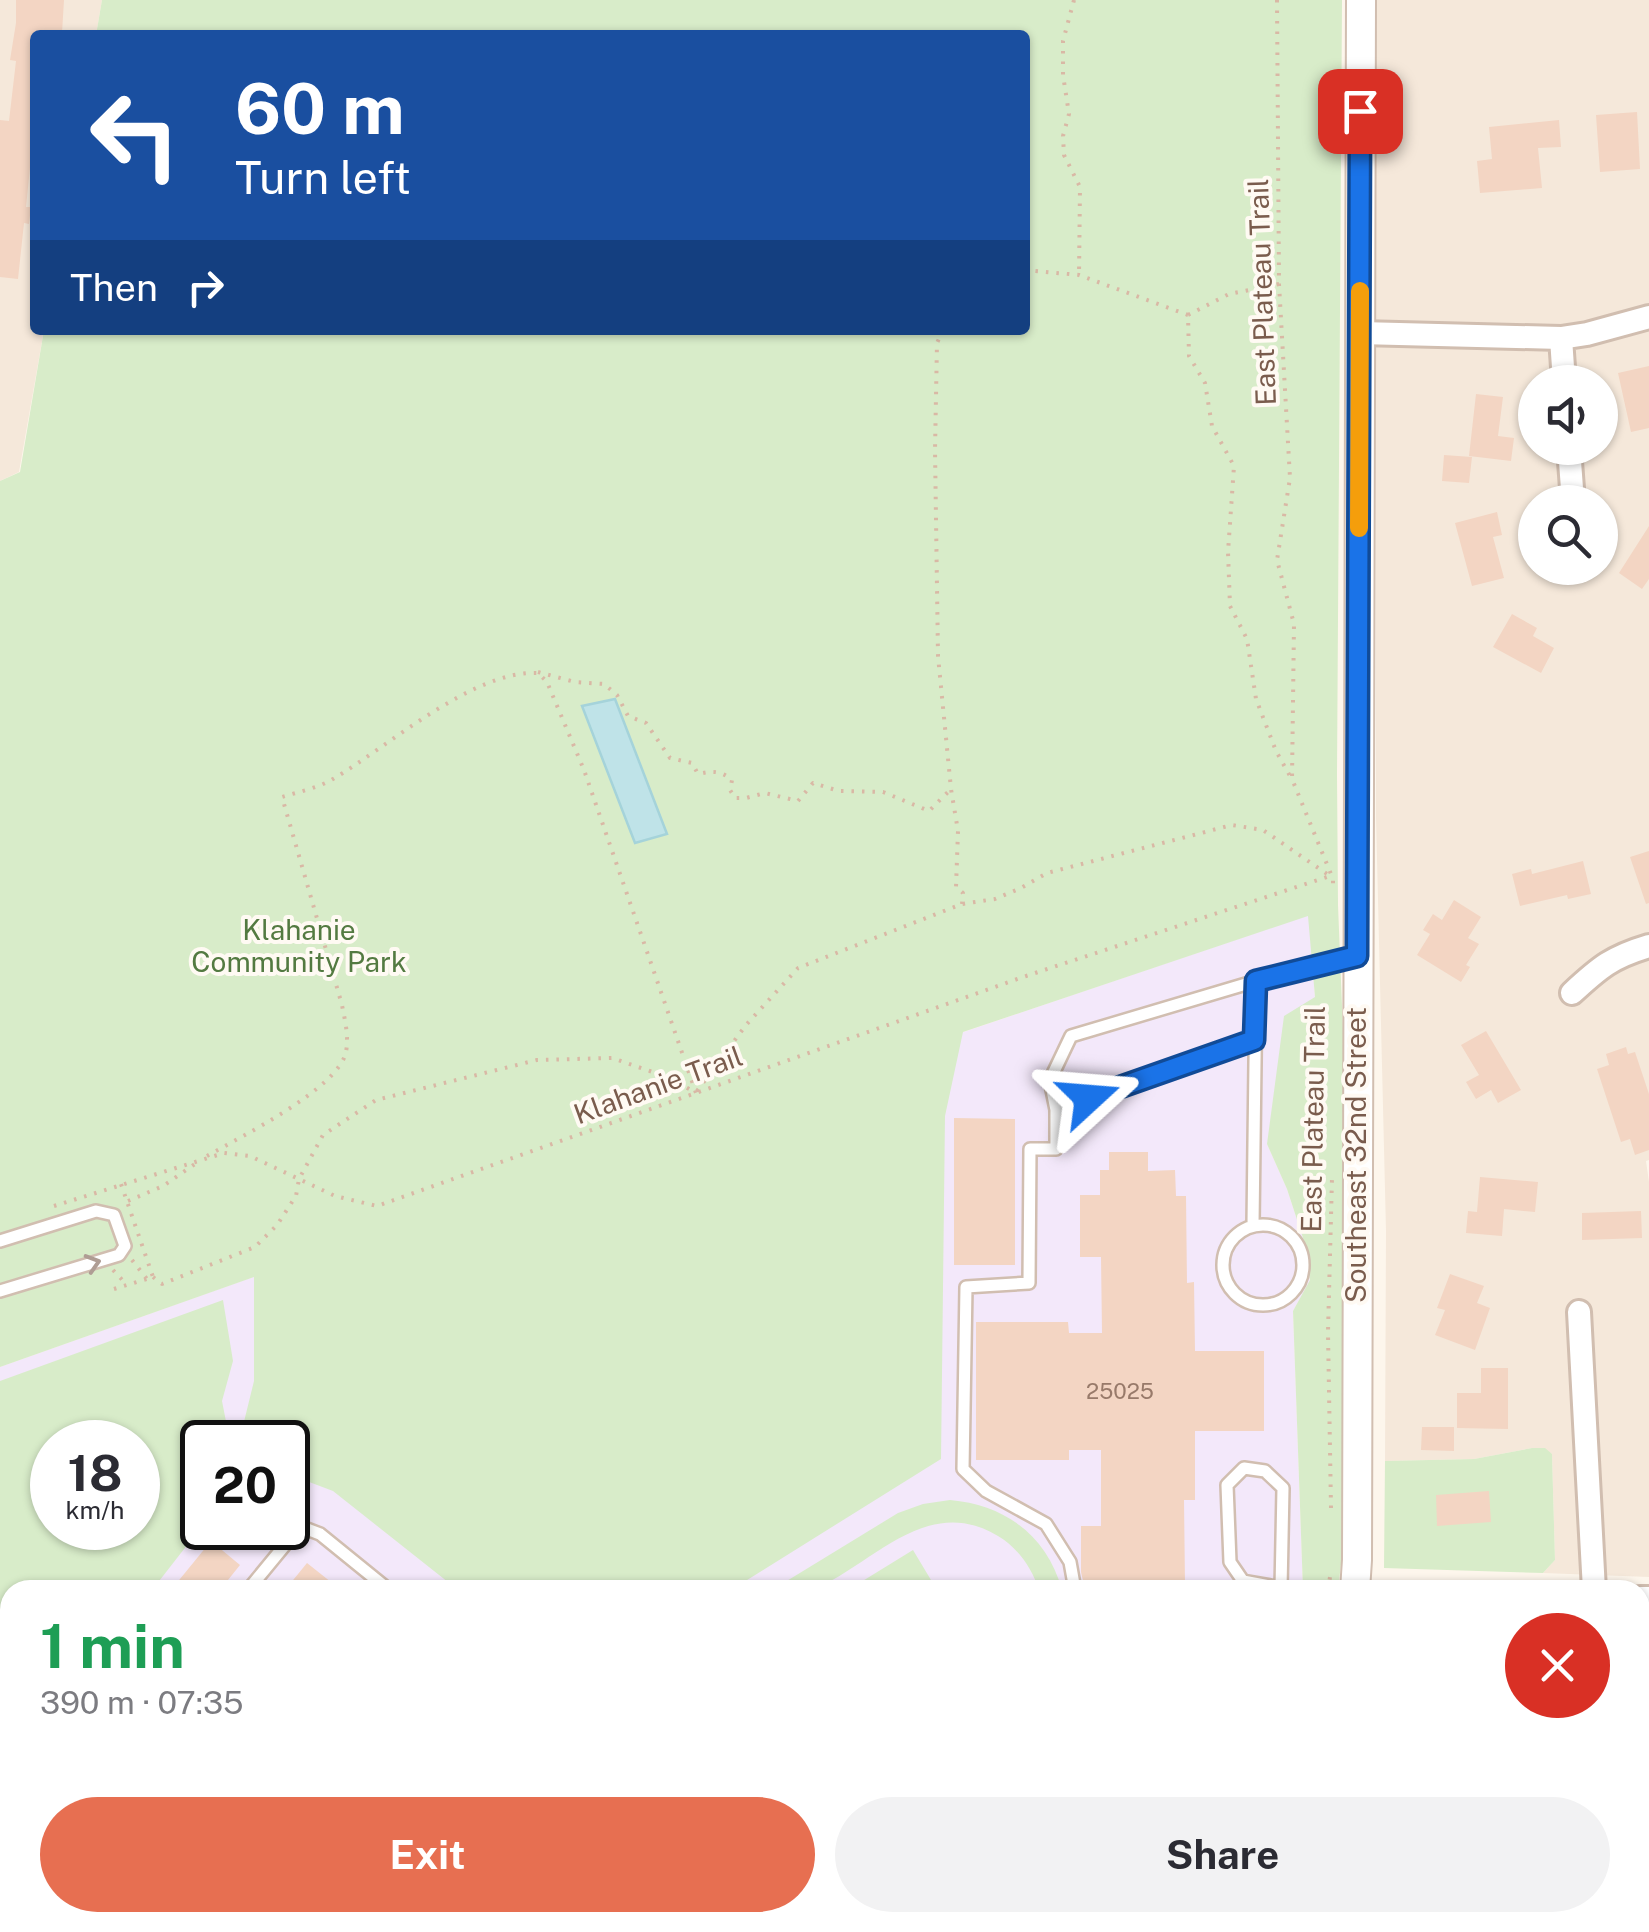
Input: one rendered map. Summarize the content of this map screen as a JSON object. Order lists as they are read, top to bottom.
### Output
{
  "streets": {
    "street": ["Southeast 32nd Street"],
    "path": ["East Plateau Trail", "Klahanie Trail"]
  },
  "crossings": [
    ["East Plateau Trail", "Klahanie Trail"]
  ],
  "parks": ["Klahanie Community Park"],
  "house_numbers": ["25025"],
  "page": {
    "turn": ["60 m", "Turn left"],
    "then": "Then",
    "speed": "18 km/h",
    "limit": "20",
    "heading": ["1 min", "390 m · 07:35"],
    "buttons": ["Exit", "Share"]
  }
}
